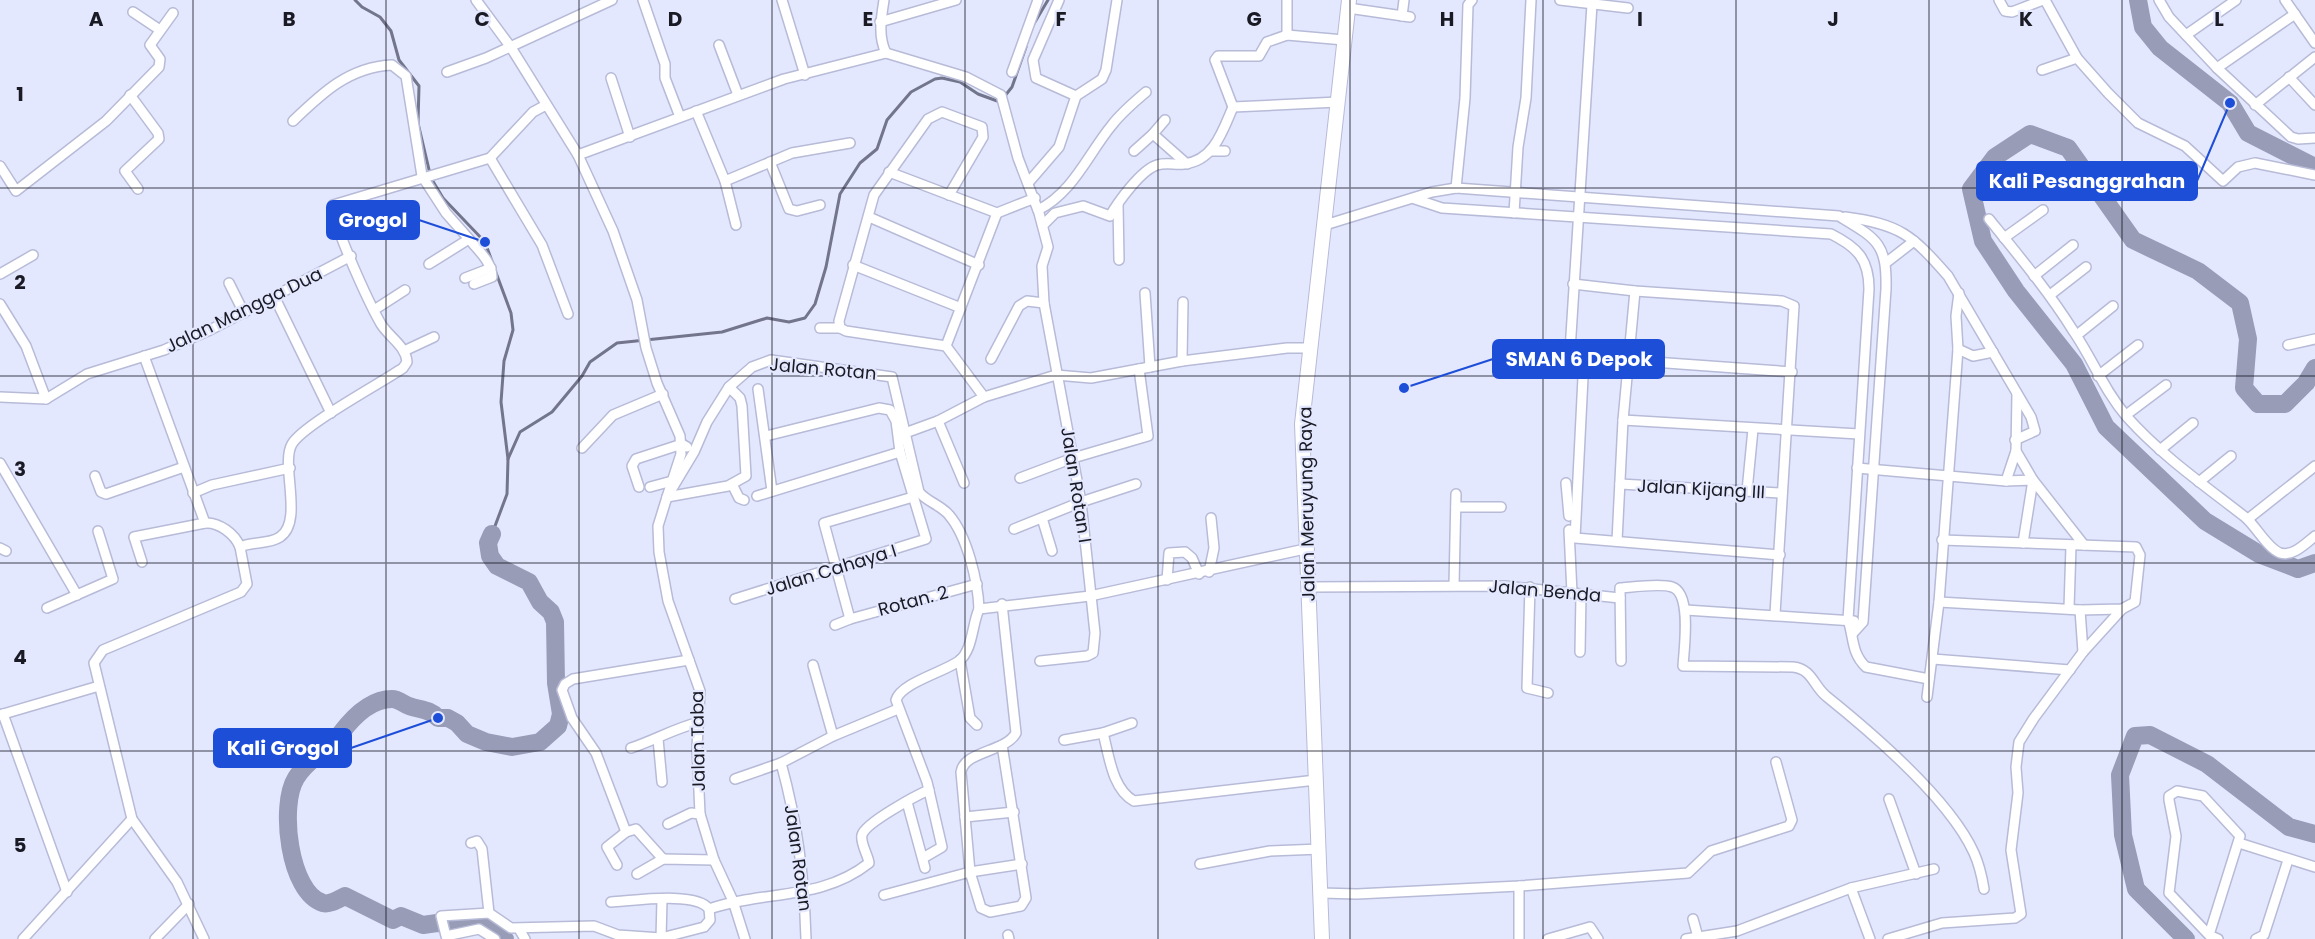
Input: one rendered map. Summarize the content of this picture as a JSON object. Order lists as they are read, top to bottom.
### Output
{
  "streets": {
    "main road": ["Jalan Meruyung Raya"],
    "street": [
      "Jalan Mangga Dua",
      "Jalan Rotan",
      "Jalan Rotan I",
      "Jalan Kijang III",
      "Jalan Cahaya I",
      "Jalan Benda",
      "Rotan. 2",
      "Jalan Taba"
    ]
  },
  "crossings": [
    ["Jalan Rotan", "Rotan. 2"],
    ["Jalan Rotan", "Jalan Taba"],
    ["Jalan Meruyung Raya", "Jalan Benda"]
  ],
  "places": [
    "Kali Pesanggrahan",
    "Grogol",
    "SMAN 6 Depok",
    "Kali Grogol"
  ],
  "grid": {
    "columns": [
      "A",
      "B",
      "C",
      "D",
      "E",
      "F",
      "G",
      "H",
      "I",
      "J",
      "K",
      "L"
    ],
    "rows": [
      "1",
      "2",
      "3",
      "4",
      "5"
    ]
  }
}
